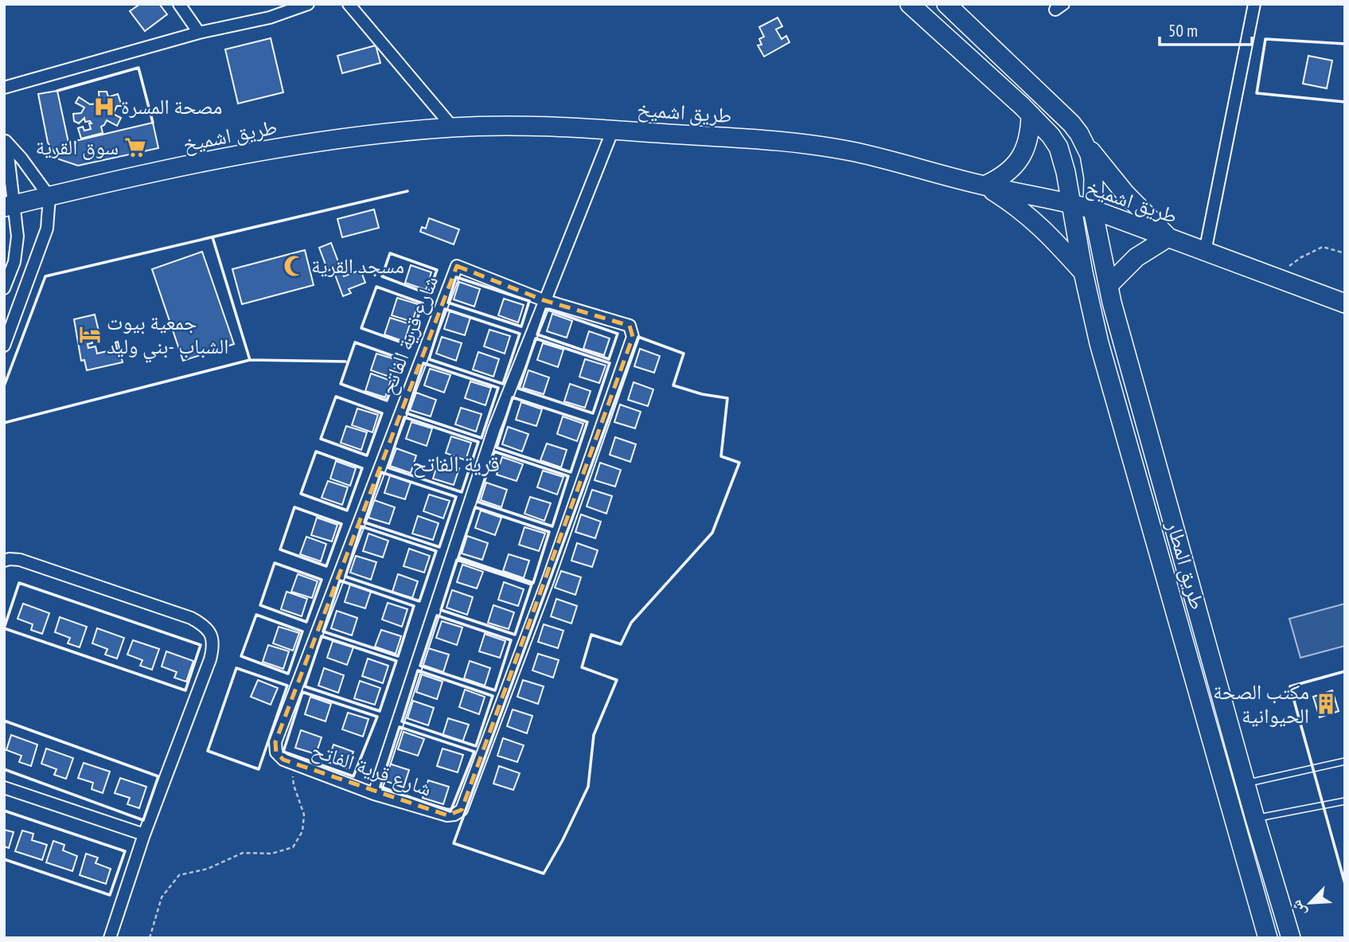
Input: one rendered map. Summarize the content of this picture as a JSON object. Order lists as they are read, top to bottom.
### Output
{
  "streets": {
    "highway": ["طريق اشميخ", "طريق المطار"],
    "street": ["شارع قرية الفاتح"]
  },
  "crossings": [
    ["طريق اشميخ", "طريق المطار"]
  ],
  "districts": ["قرية الفاتح"],
  "places": {
    "hospital": ["مصحة المسرة"],
    "supermarket": ["سوق القرية"],
    "mosque": ["مسجد القرية"],
    "hotel": ["جمعية بيوت الشباب -بني وليد"],
    "building": ["مكتب الصحة الحيوانية"]
  },
  "scale_bar": "50 m",
  "north": "bottom left"
}
